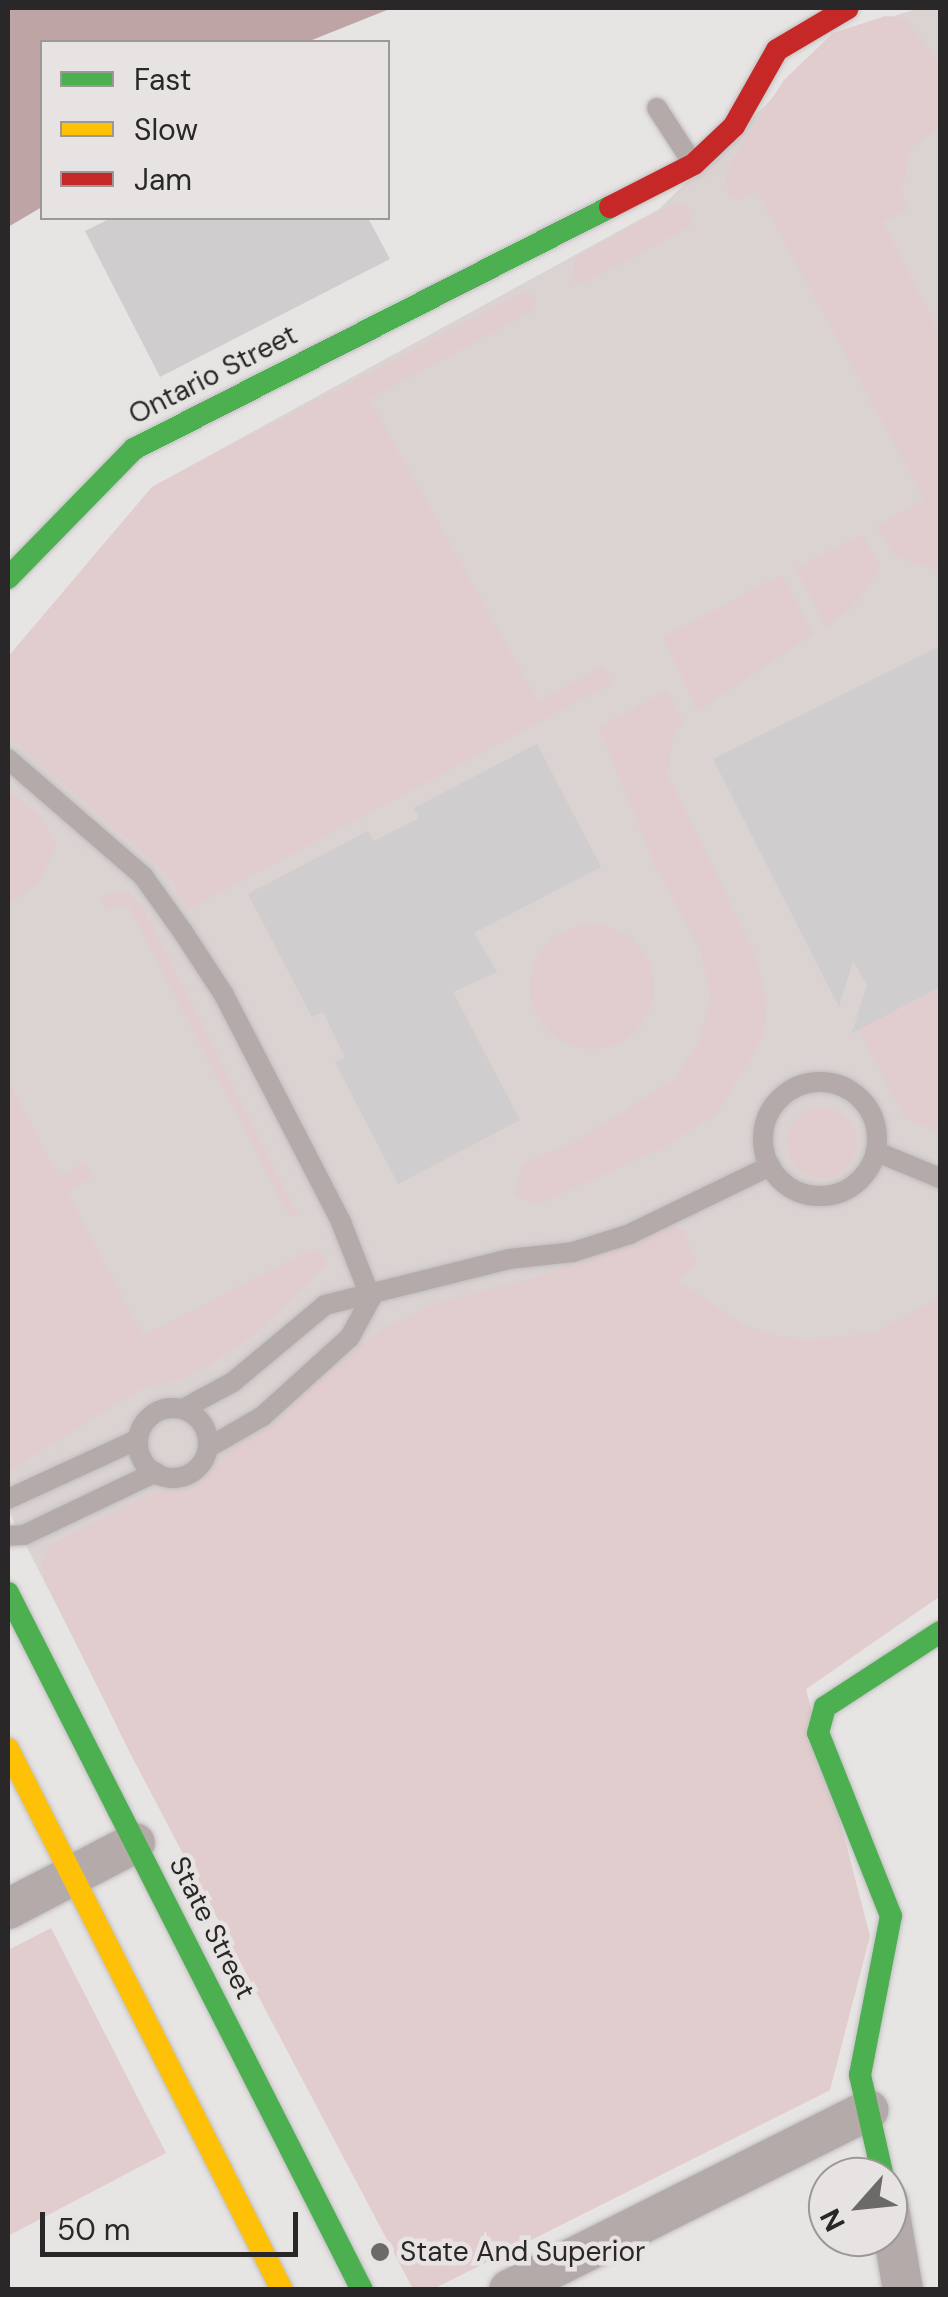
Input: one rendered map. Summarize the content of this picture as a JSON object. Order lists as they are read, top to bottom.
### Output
{
  "streets": {
    "street": ["Ontario Street", "State Street"]
  },
  "places": ["State And Superior"],
  "legend": ["Fast", "Slow", "Jam"],
  "scale_bar": "50 m",
  "north": "bottom left"
}
